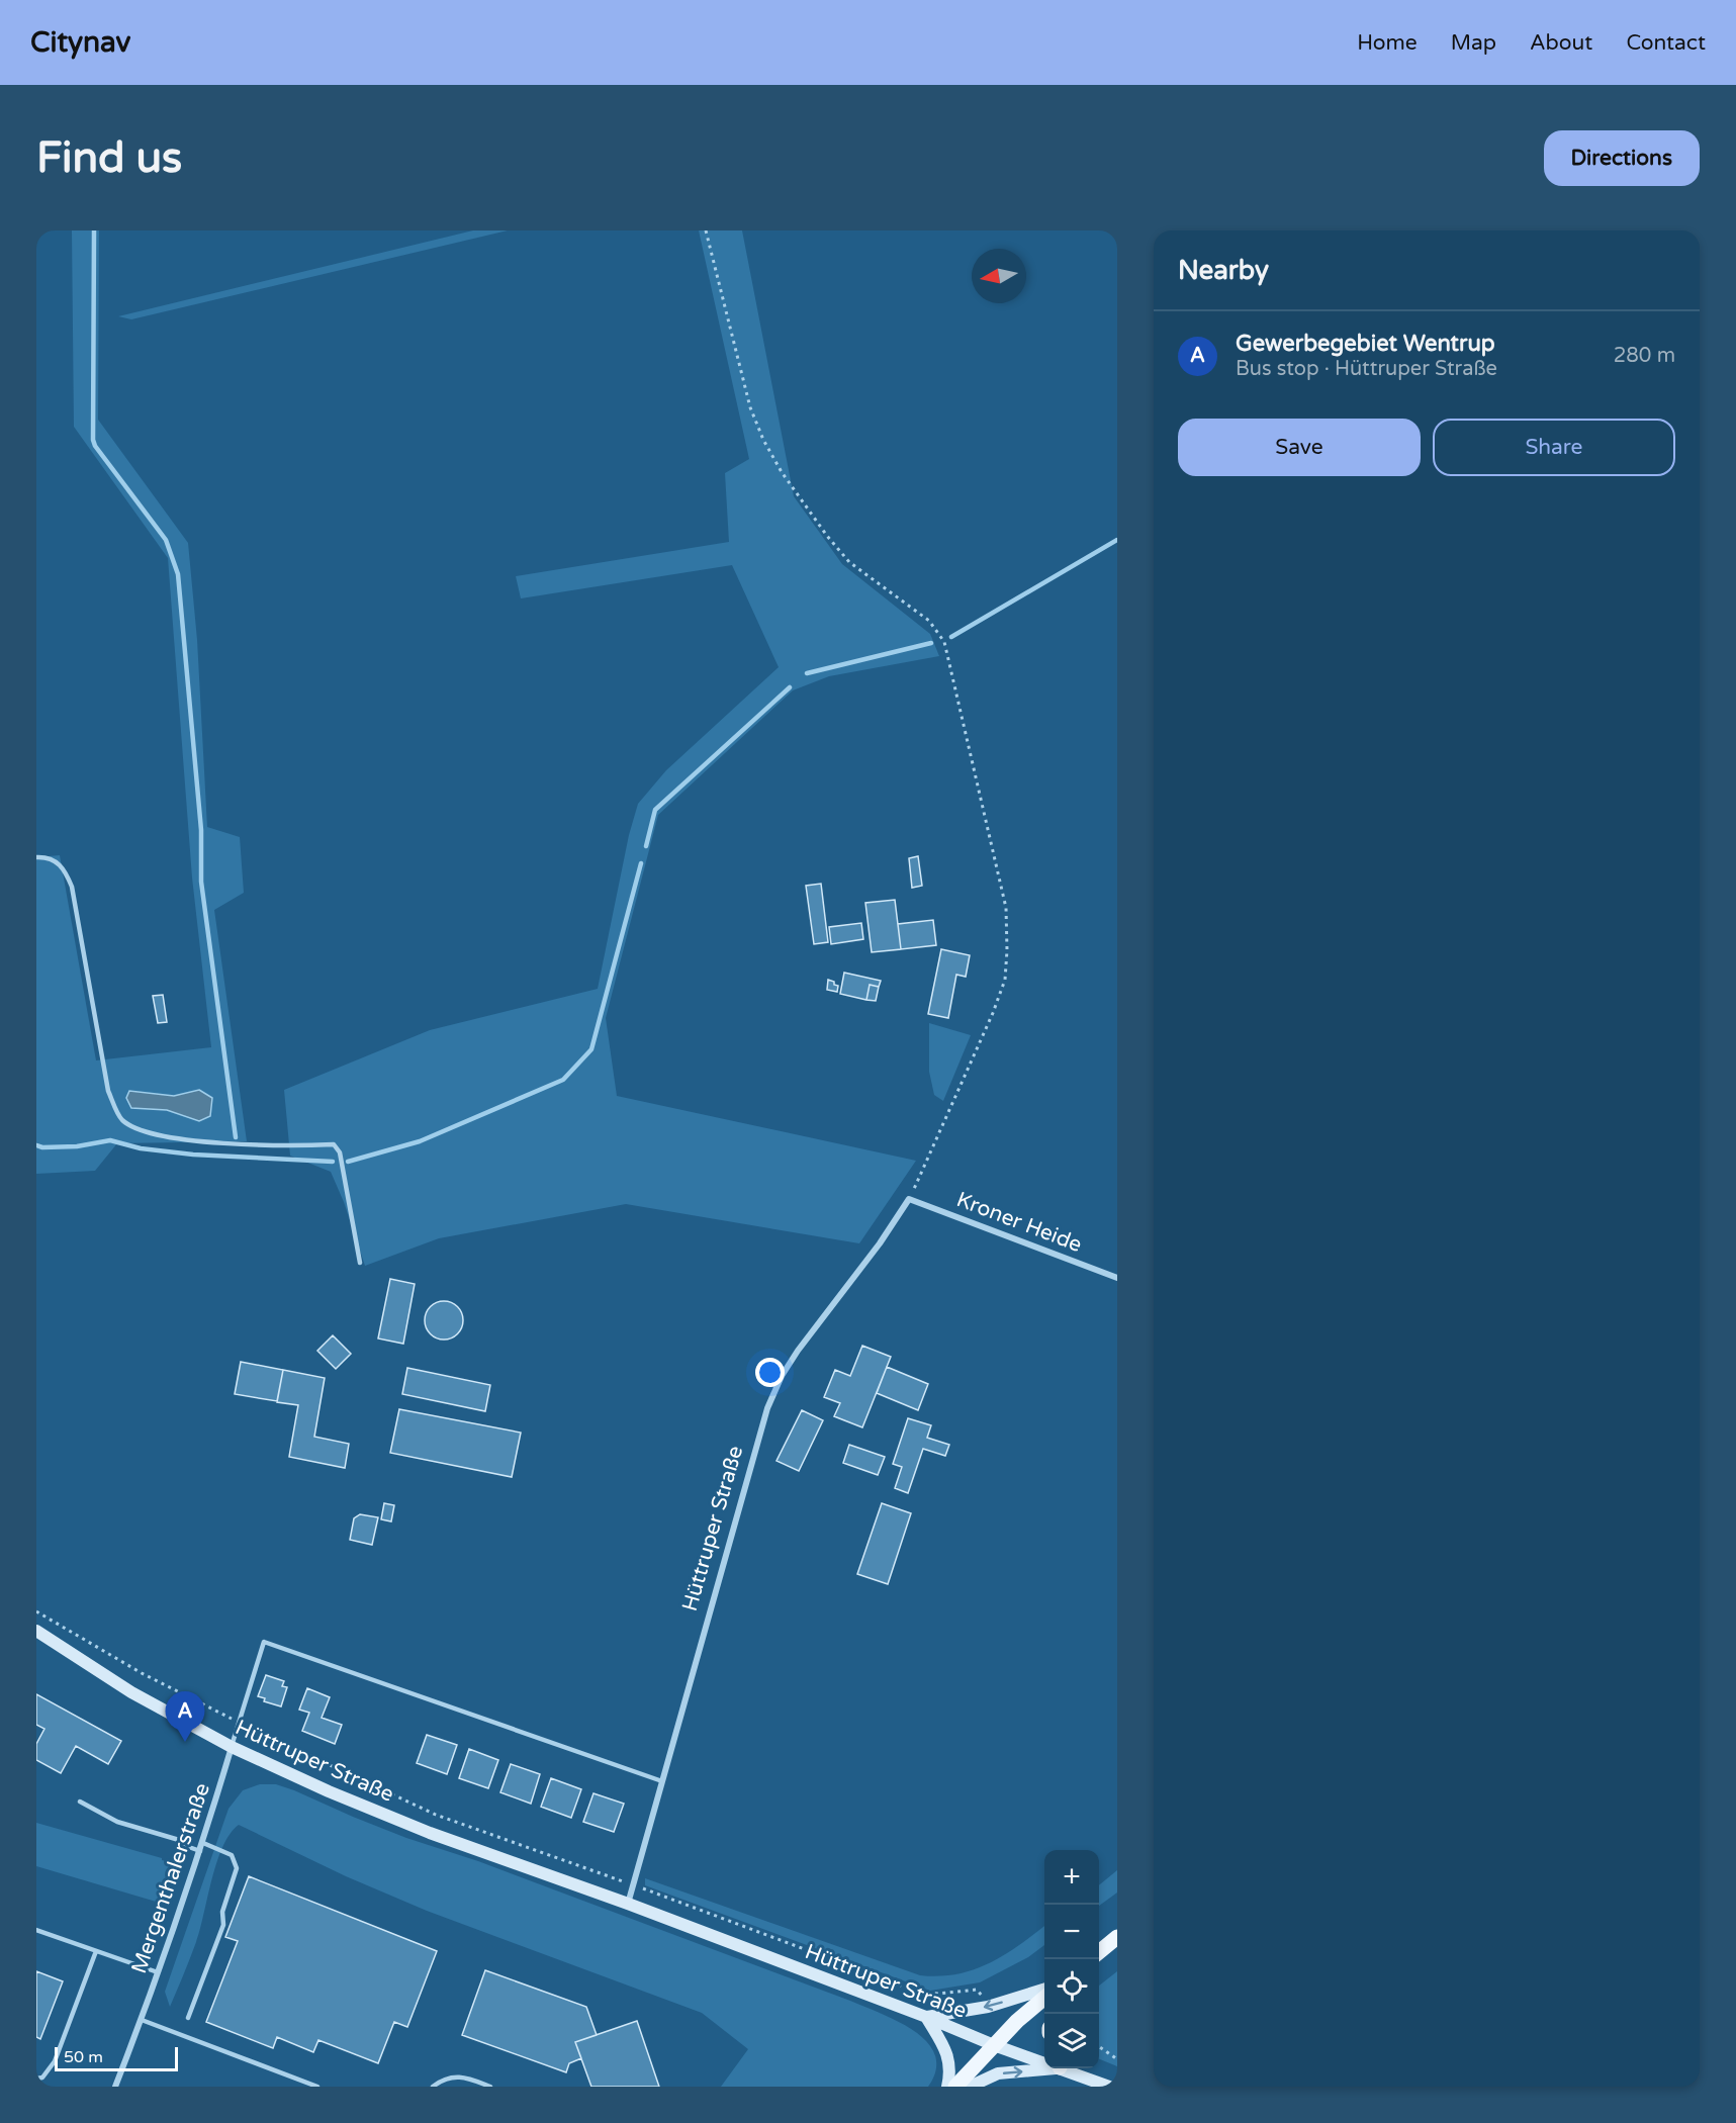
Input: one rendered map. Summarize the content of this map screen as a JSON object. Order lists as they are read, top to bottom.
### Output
{
  "streets": {
    "main road": ["Hüttruper Straße"],
    "street": ["Kroner Heide", "Mergenthalerstraße"]
  },
  "crossings": [
    ["Kroner Heide", "Hüttruper Straße"],
    ["Hüttruper Straße", "Mergenthalerstraße"]
  ],
  "scale_bar": "50 m",
  "north": "left",
  "page": {
    "header": "Citynav",
    "nav": [
      "Home",
      "Map",
      "About",
      "Contact"
    ],
    "buttons": [
      "Directions",
      ["Save", "Share"]
    ],
    "title": "Find us",
    "heading": "Nearby",
    "list": [
      {
        "mark": "A",
        "name": "Gewerbegebiet Wentrup",
        "note": "Bus stop · Hüttruper Straße",
        "value": "280 m"
      }
    ],
    "pins": "A",
    "map_buttons": ["+", "−"],
    "scale": "50 m"
  }
}
